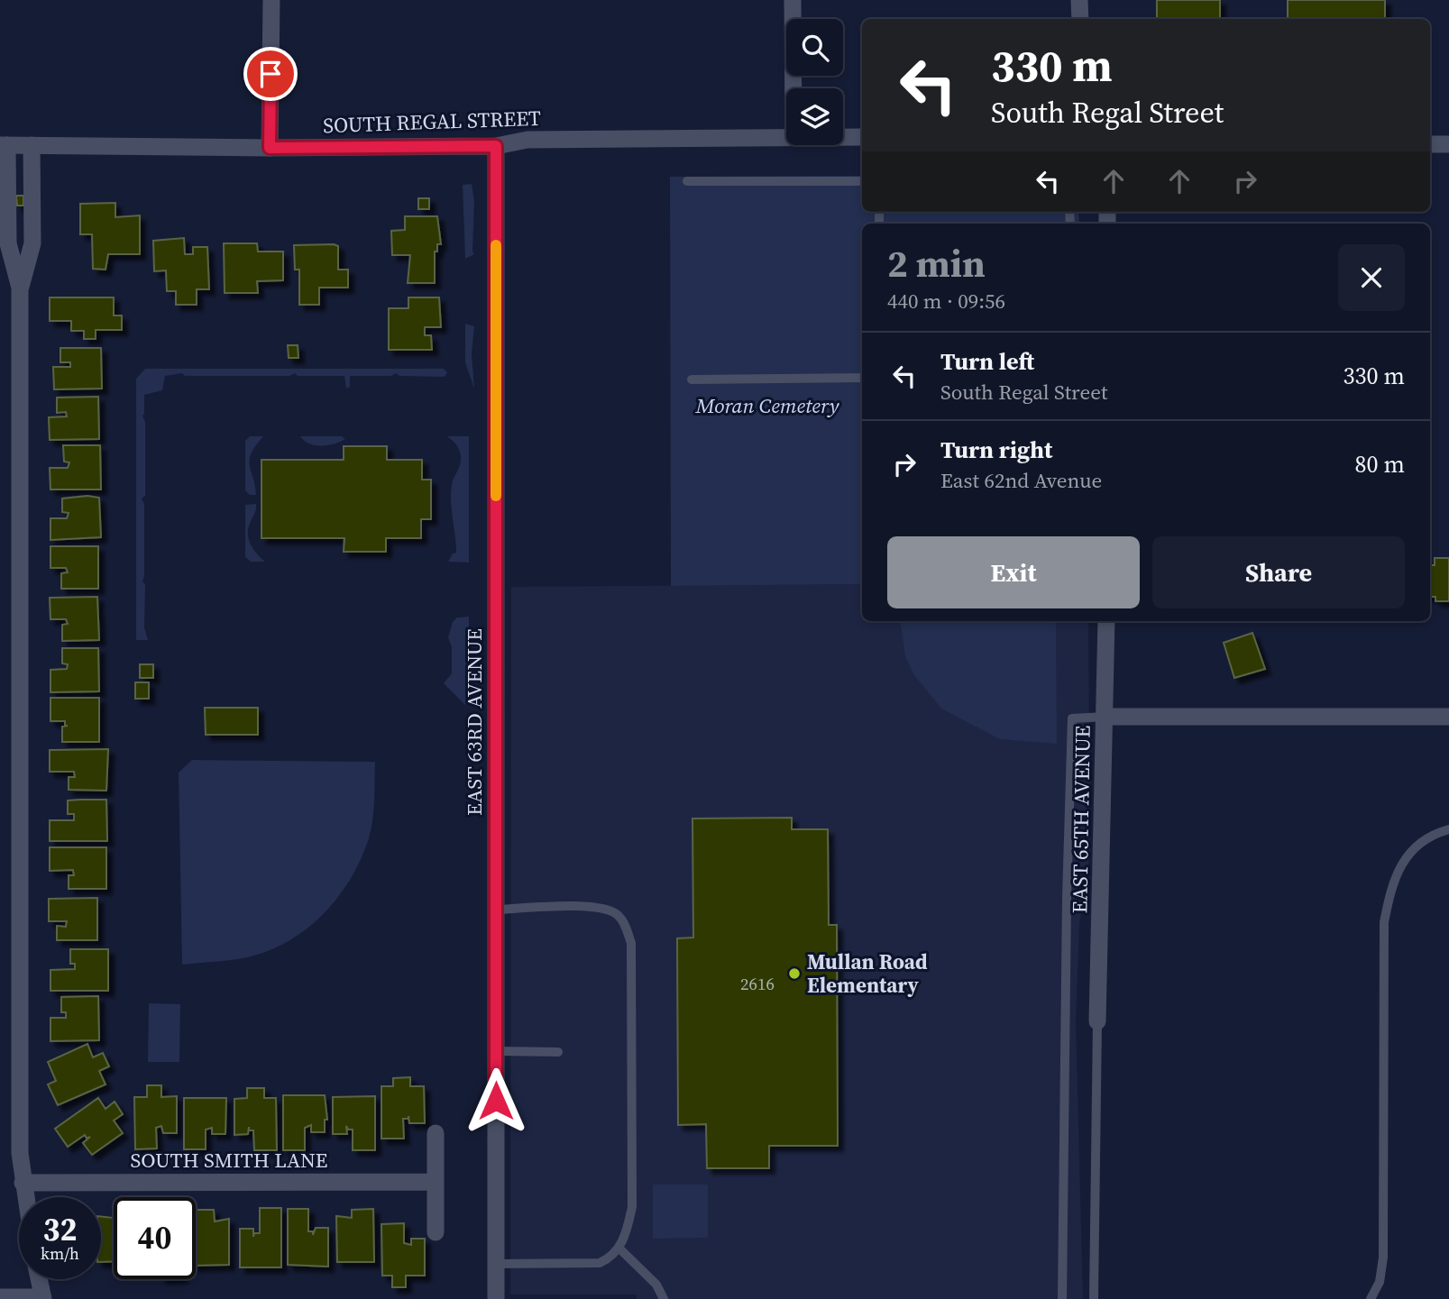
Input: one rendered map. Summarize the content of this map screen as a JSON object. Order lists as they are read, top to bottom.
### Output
{
  "streets": {
    "street": [
      "SOUTH REGAL STREET",
      "EAST 63RD AVENUE",
      "EAST 65TH AVENUE",
      "SOUTH SMITH LANE"
    ]
  },
  "crossings": [
    ["SOUTH REGAL STREET", "EAST 63RD AVENUE"]
  ],
  "parks": ["Moran Cemetery"],
  "places": ["Mullan Road Elementary"],
  "house_numbers": ["2616"],
  "page": {
    "turn": ["330 m", "South Regal Street"],
    "heading": ["2 min", "440 m · 09:56"],
    "list": [
      {
        "name": "Turn left",
        "note": "South Regal Street",
        "value": "330 m"
      },
      {
        "name": "Turn right",
        "note": "East 62nd Avenue",
        "value": "80 m"
      }
    ],
    "buttons": ["Exit", "Share"],
    "speed": "32 km/h",
    "limit": "40"
  }
}
